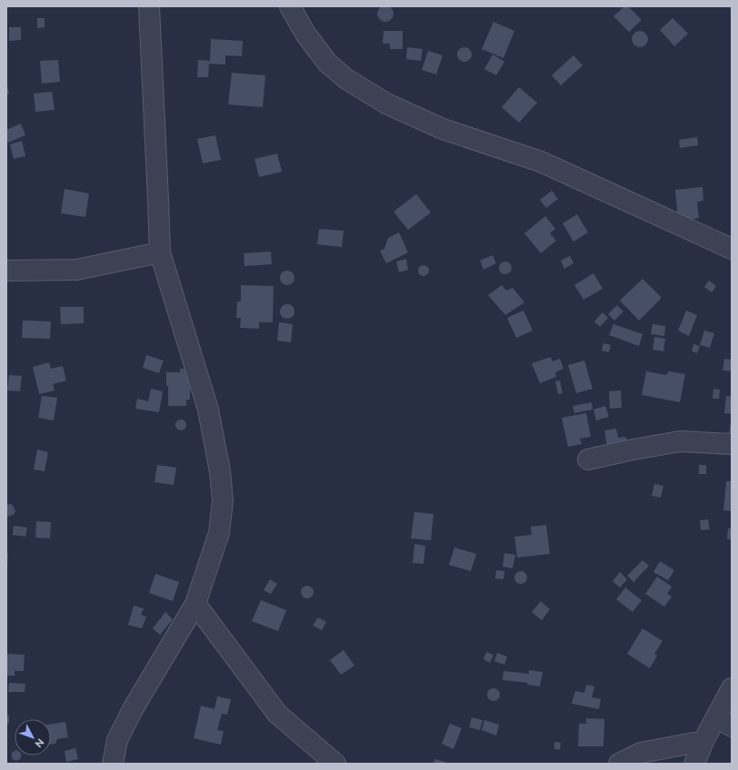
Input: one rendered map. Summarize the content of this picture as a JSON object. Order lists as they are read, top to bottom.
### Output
{
  "north": "bottom right"
}
